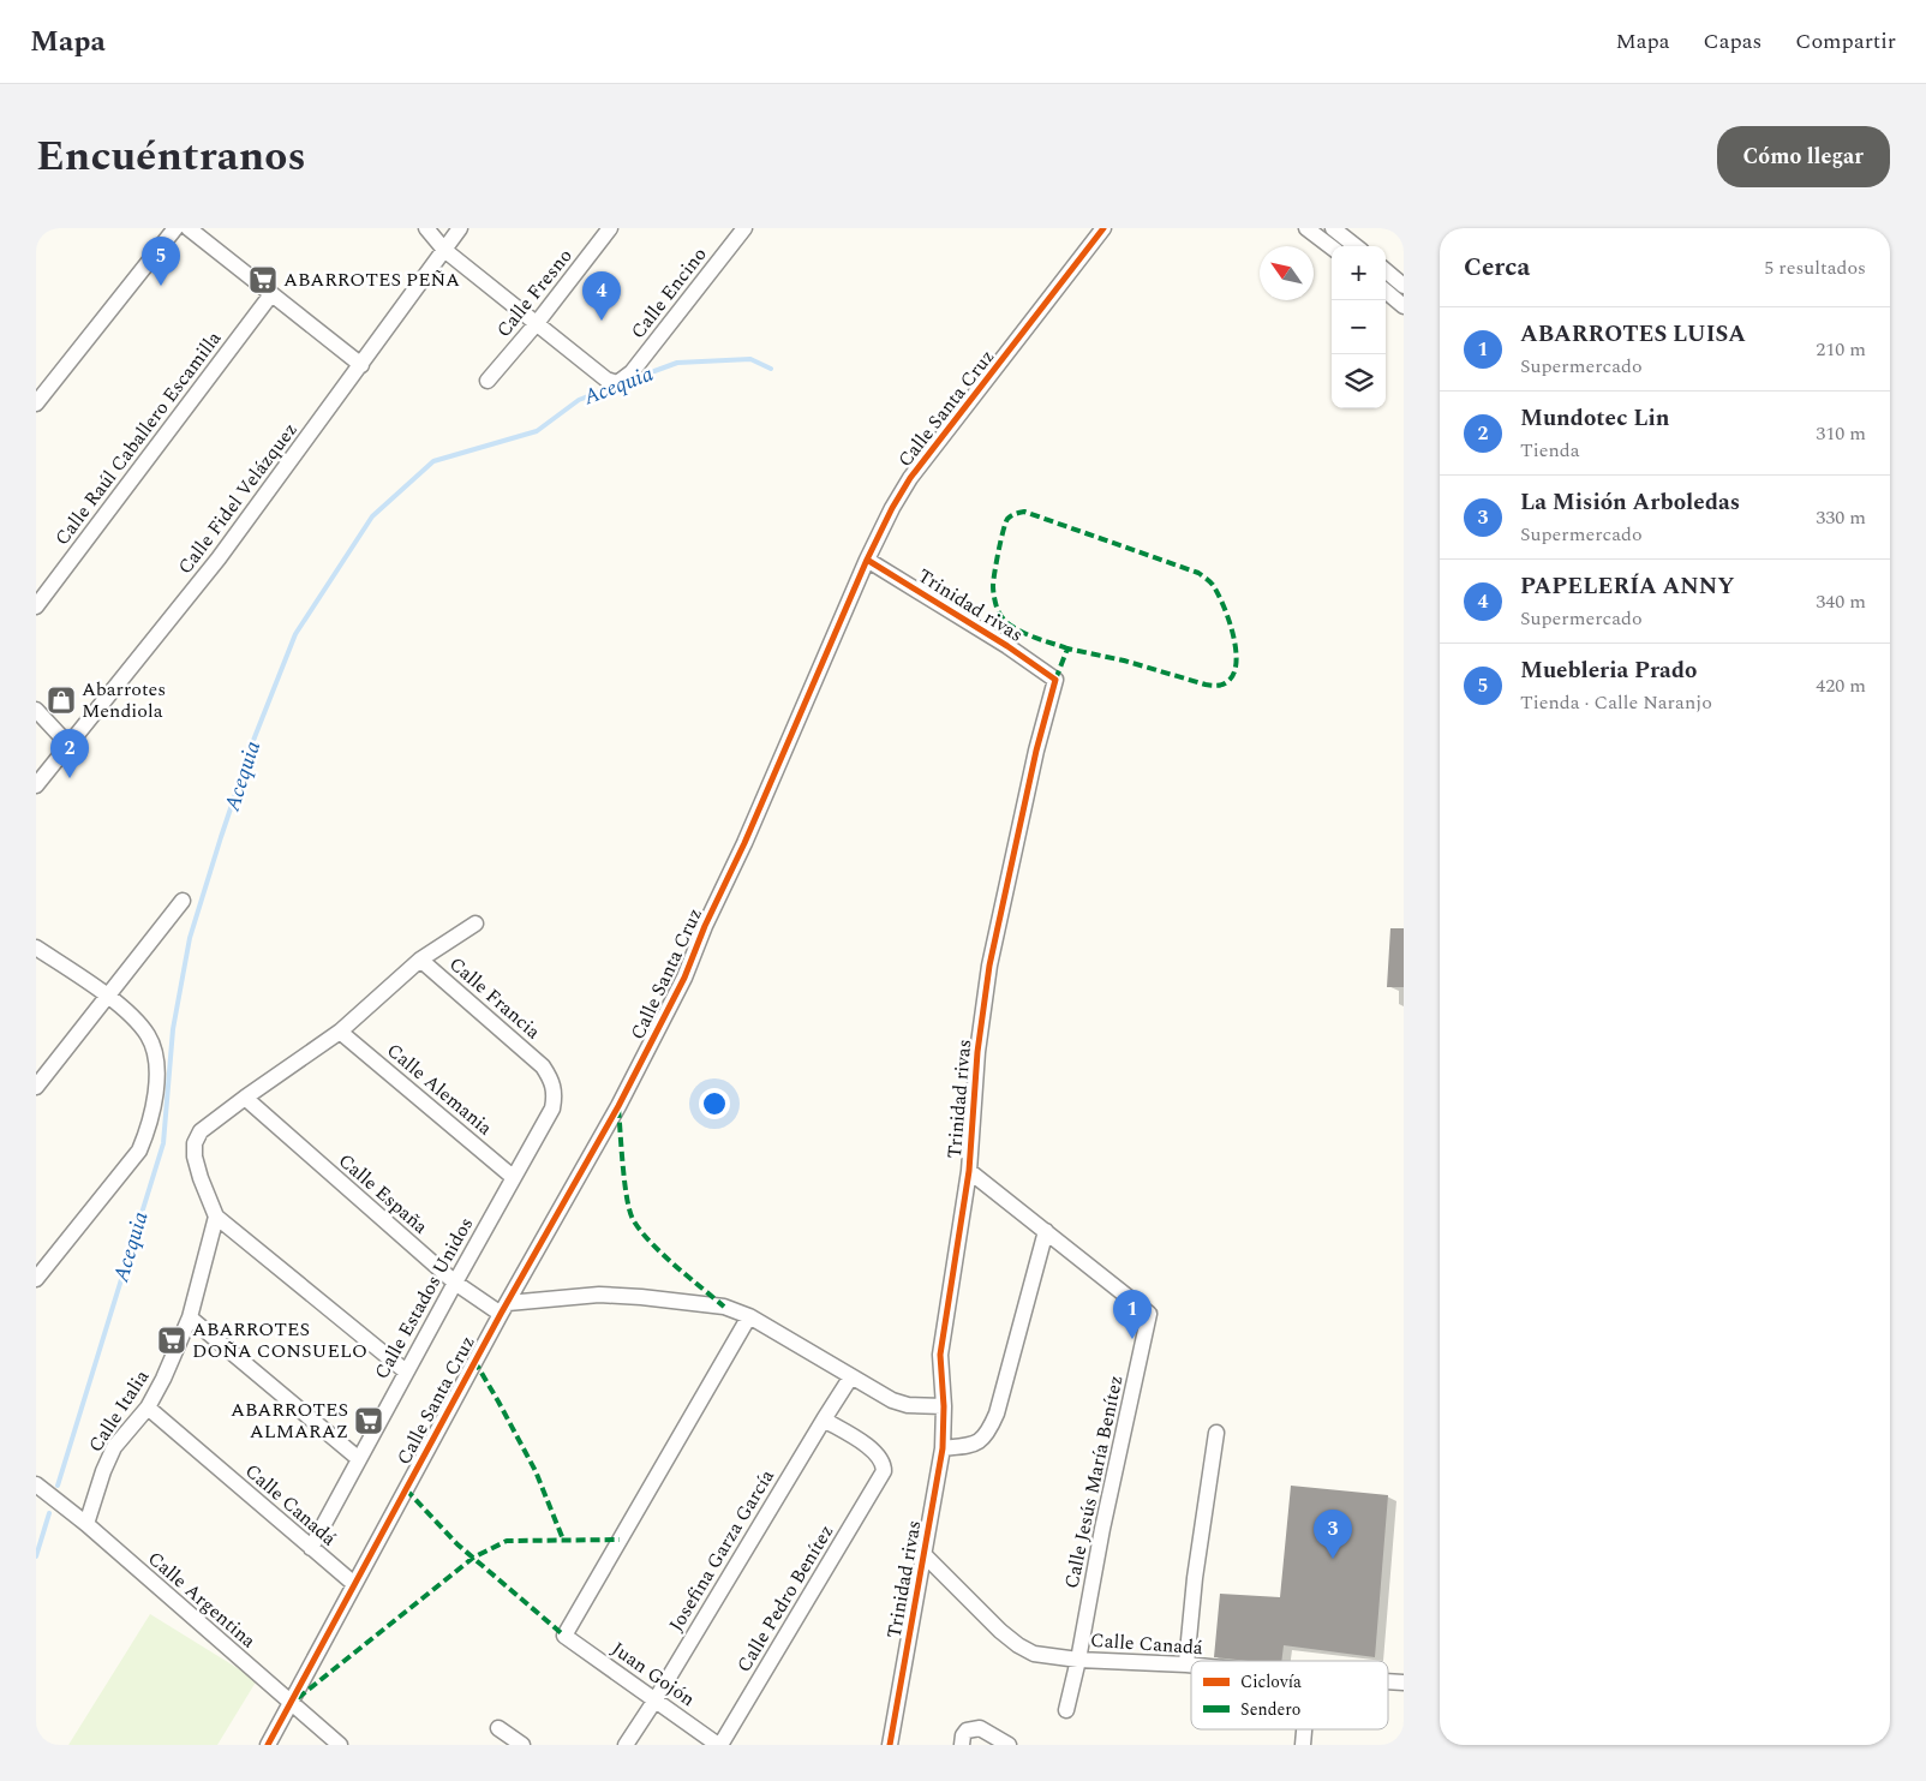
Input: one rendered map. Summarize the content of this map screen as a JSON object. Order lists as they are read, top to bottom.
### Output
{
  "streets": {
    "street": [
      "Calle Fresno",
      "Calle Encino",
      "Calle Santa Cruz",
      "Calle Raúl Caballero Escamilla",
      "Calle Fidel Velázquez",
      "Trinidad rivas",
      "Calle Francia",
      "Calle Alemania",
      "Calle España",
      "Calle Estados Unidos",
      "Calle Italia",
      "Calle Jesús María Benítez",
      "Calle Canadá",
      "Josefina Garza García",
      "Calle Pedro Benítez",
      "Calle Argentina",
      "Juan Gojón"
    ]
  },
  "crossings": [
    ["Calle Fresno", "Calle Encino"],
    ["Calle Santa Cruz", "Trinidad rivas"],
    ["Calle Santa Cruz", "Calle España"],
    ["Calle Santa Cruz", "Calle Canadá"],
    ["Calle Santa Cruz", "Calle Argentina"],
    ["Trinidad rivas", "Calle Canadá"],
    ["Calle Francia", "Calle Estados Unidos"],
    ["Calle Alemania", "Calle Estados Unidos"],
    ["Calle España", "Calle Estados Unidos"],
    ["Calle Estados Unidos", "Calle Canadá"],
    ["Calle Italia", "Calle Canadá"],
    ["Calle Italia", "Calle Argentina"],
    ["Calle Jesús María Benítez", "Calle Canadá"],
    ["Josefina Garza García", "Calle Pedro Benítez"],
    ["Josefina Garza García", "Juan Gojón"],
    ["Calle Pedro Benítez", "Juan Gojón"]
  ],
  "water": ["Acequia"],
  "places": {
    "supermarket": ["ABARROTES PEÑA", "ABARROTES DOÑA CONSUELO", "ABARROTES ALMARAZ"],
    "shop": ["Abarrotes Mendiola"]
  },
  "legend": ["Ciclovía", "Sendero"],
  "north": "top left",
  "page": {
    "header": "Mapa",
    "nav": ["Mapa", "Capas", "Compartir"],
    "title": "Encuéntranos",
    "buttons": "Cómo llegar",
    "heading": ["Cerca", "5 resultados"],
    "pins": [
      "5",
      "4",
      "2",
      "1",
      "3"
    ],
    "map_buttons": ["+", "−"],
    "list": [
      {
        "mark": "1",
        "name": "ABARROTES LUISA",
        "note": "Supermercado",
        "value": "210 m"
      },
      {
        "mark": "2",
        "name": "Mundotec Lin",
        "note": "Tienda",
        "value": "310 m"
      },
      {
        "mark": "3",
        "name": "La Misión Arboledas",
        "note": "Supermercado",
        "value": "330 m"
      },
      {
        "mark": "4",
        "name": "PAPELERÍA ANNY",
        "note": "Supermercado",
        "value": "340 m"
      },
      {
        "mark": "5",
        "name": "Muebleria Prado",
        "note": "Tienda · Calle Naranjo",
        "value": "420 m"
      }
    ]
  }
}
